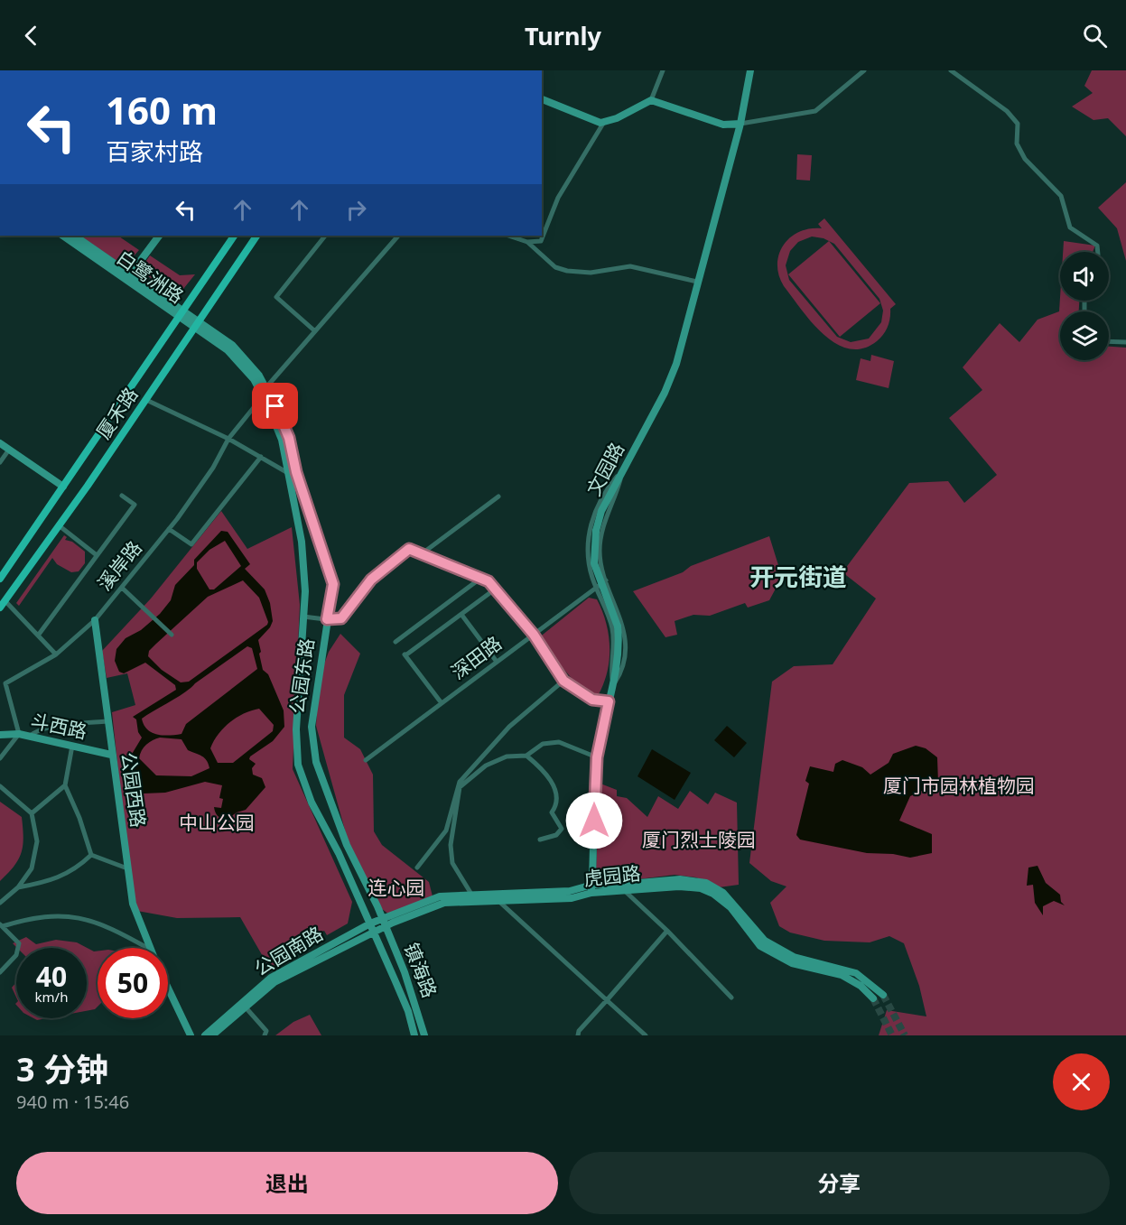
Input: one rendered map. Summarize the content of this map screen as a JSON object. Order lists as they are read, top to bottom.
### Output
{
  "streets": {
    "main road": [
      "白鹭洲路",
      "厦禾路",
      "文园路",
      "公园东路",
      "斗西路",
      "公园西路",
      "虎园路",
      "公园南路",
      "镇海路"
    ],
    "street": ["溪岸路", "深田路"]
  },
  "crossings": [
    ["白鹭洲路", "厦禾路"],
    ["白鹭洲路", "公园东路"],
    ["厦禾路", "公园东路"],
    ["文园路", "虎园路"],
    ["溪岸路", "公园东路"],
    ["溪岸路", "斗西路"],
    ["溪岸路", "公园西路"],
    ["公园东路", "虎园路"],
    ["公园东路", "公园南路"],
    ["公园东路", "镇海路"],
    ["斗西路", "公园西路"],
    ["虎园路", "公园南路"],
    ["虎园路", "镇海路"],
    ["公园南路", "镇海路"]
  ],
  "districts": ["开元街道"],
  "parks": [
    "厦门市园林植物园",
    "中山公园",
    "厦门烈士陵园",
    "连心园"
  ],
  "page": {
    "header": "Turnly",
    "turn": ["160 m", "百家村路"],
    "speed": "40 km/h",
    "limit": "50",
    "heading": ["3 分钟", "940 m · 15:46"],
    "buttons": ["退出", "分享"]
  }
}
